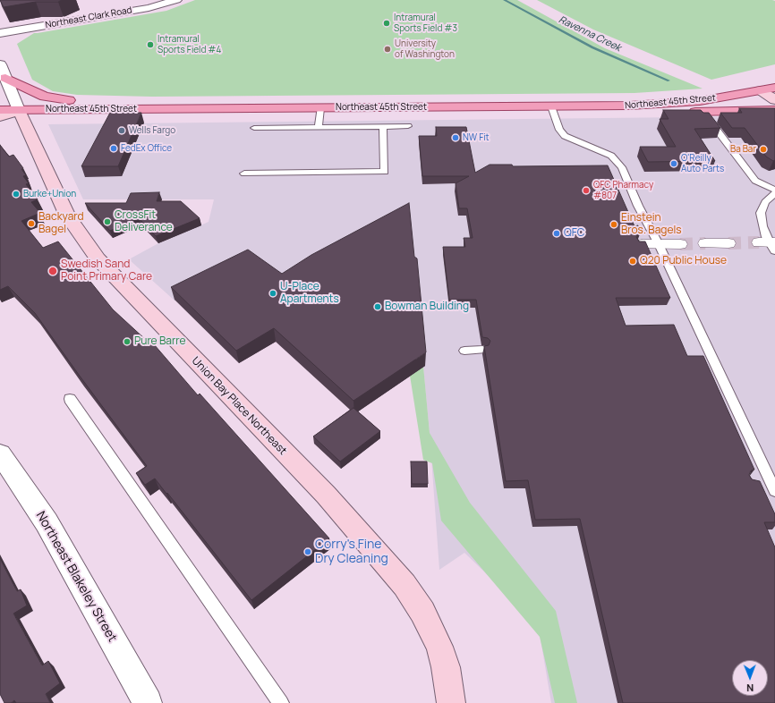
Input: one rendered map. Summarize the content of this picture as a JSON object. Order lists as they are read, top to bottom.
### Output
{
  "streets": {
    "main road": ["Northeast 45th Street", "Union Bay Place Northeast"],
    "street": ["Northeast Clark Road", "Northeast Blakeley Street"]
  },
  "crossings": [
    ["Northeast 45th Street", "Union Bay Place Northeast"]
  ],
  "water": ["Ravenna Creek"],
  "places": [
    "Intramural Sports Field #3",
    "Intramural Sports Field #4",
    "University of Washington",
    "Wells Fargo",
    "NW Fit",
    "FedEx Office",
    "Ba Bar",
    "O'Reilly Auto Parts",
    "QFC Pharmacy #807",
    "Burke+Union",
    "CrossFit Deliverance",
    "Backyard Bagel",
    "Einstein Bros. Bagels",
    "QFC",
    "Q20 Public House",
    "Swedish Sand Point Primary Care",
    "U-Place Apartments",
    "Bowman Building",
    "Pure Barre",
    "Corry's Fine Dry Cleaning"
  ],
  "north": "bottom"
}
